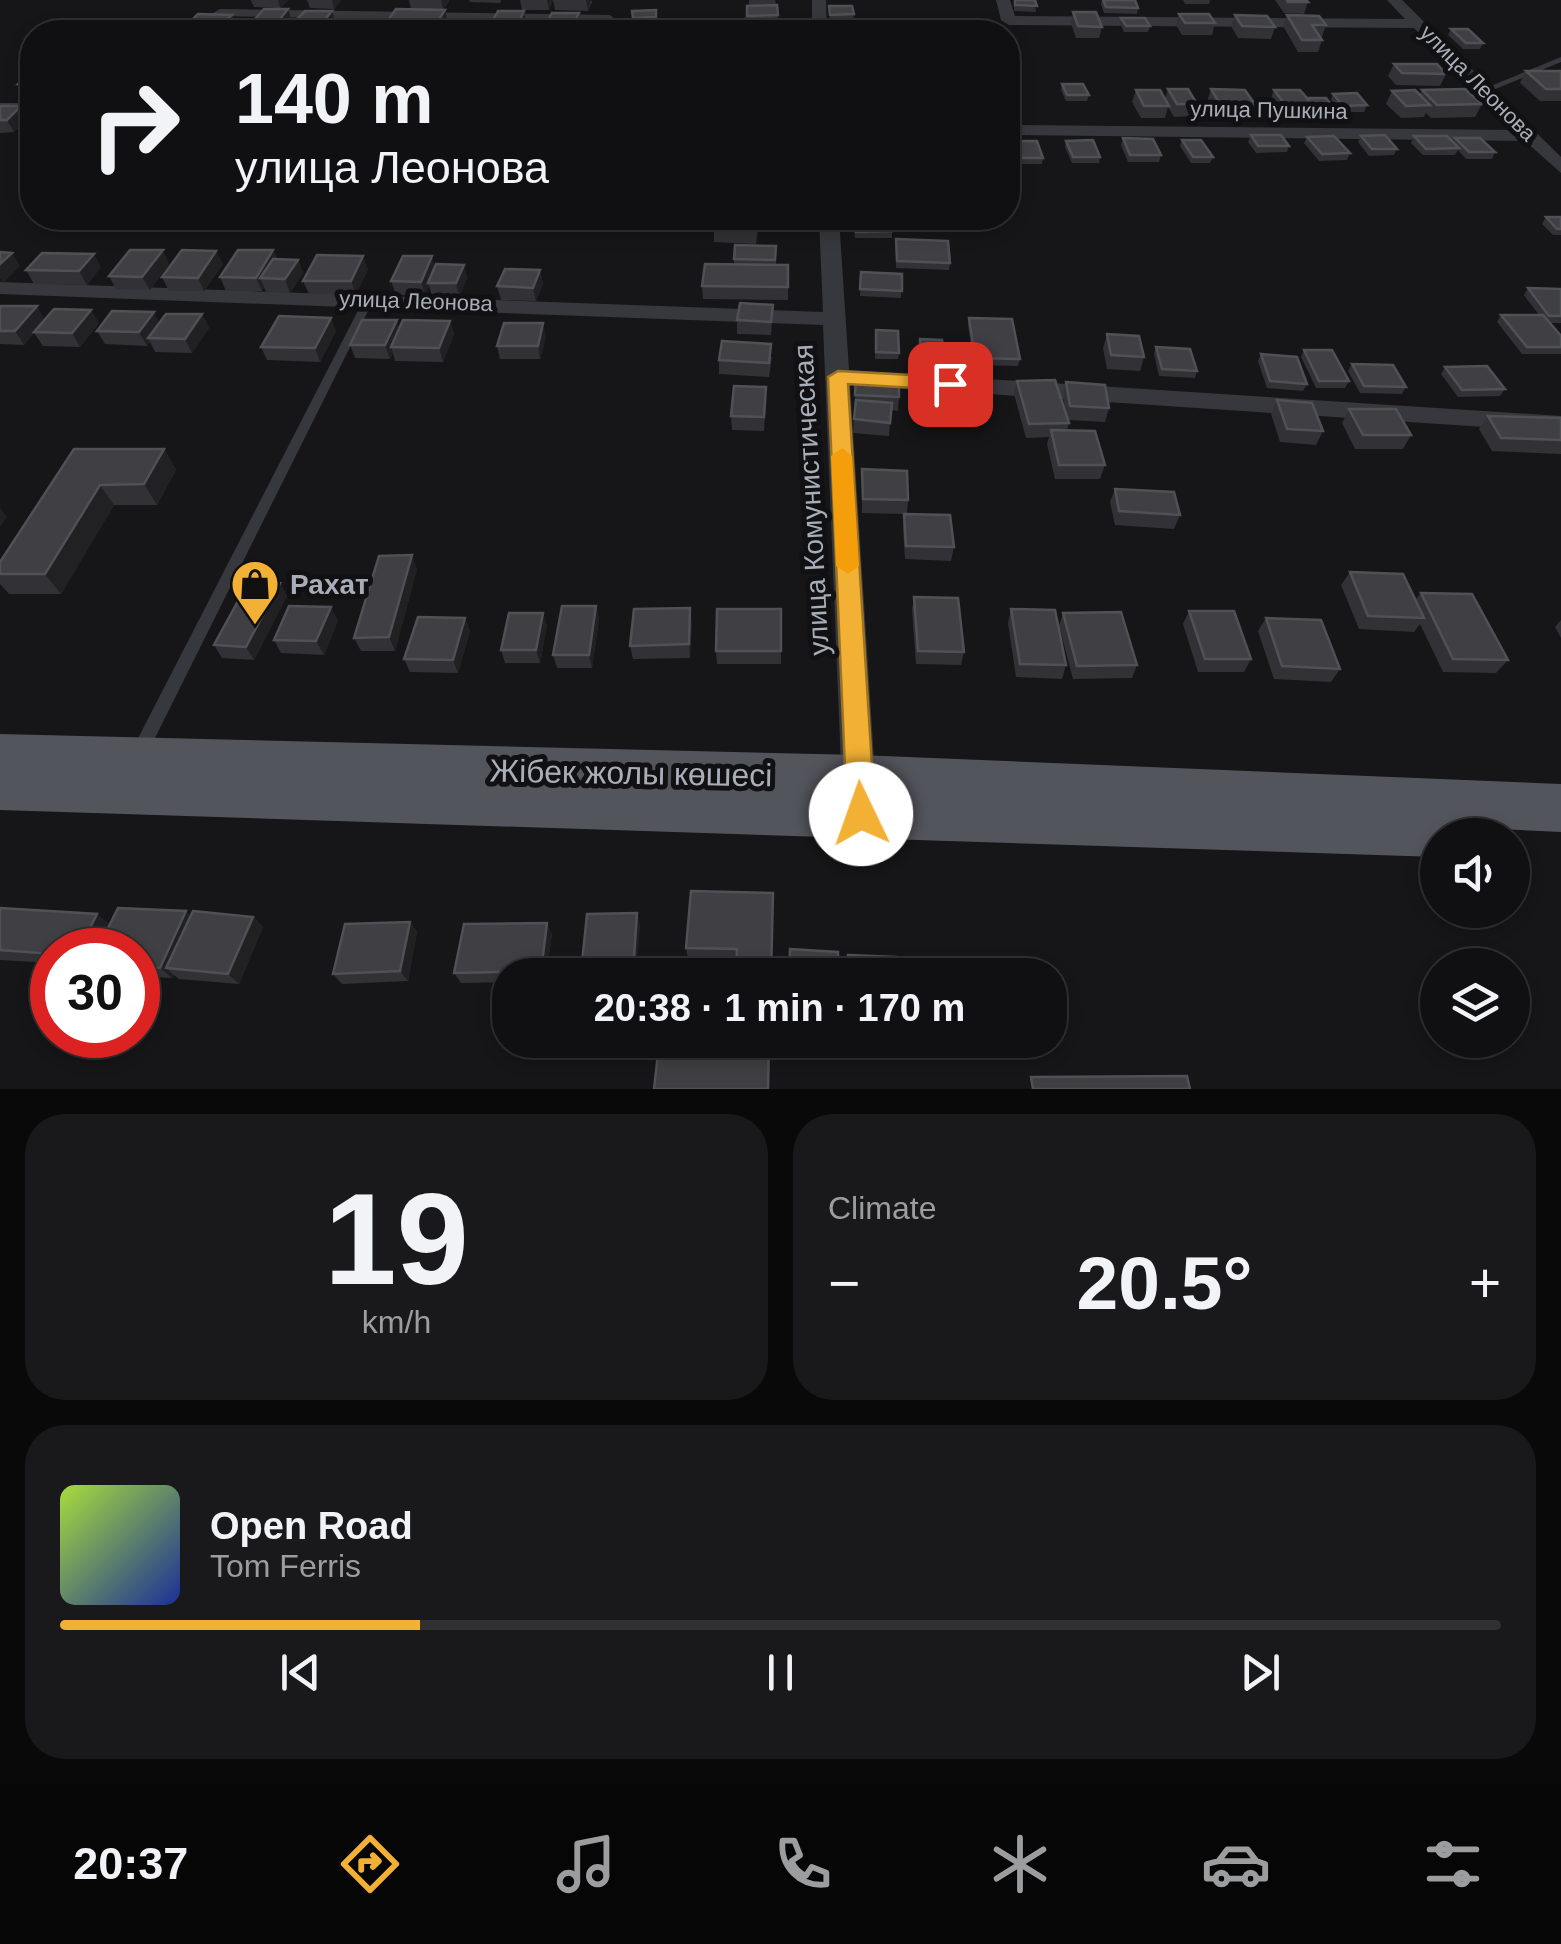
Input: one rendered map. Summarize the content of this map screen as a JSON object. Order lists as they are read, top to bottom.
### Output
{
  "streets": {
    "main road": ["Жібек жолы көшесі"],
    "street": ["улица Леонова", "улица Пушкина", "улица Комунистическая"]
  },
  "crossings": [
    ["улица Леонова", "улица Пушкина"],
    ["улица Леонова", "улица Комунистическая"],
    ["улица Комунистическая", "Жібек жолы көшесі"]
  ],
  "places": {
    "shop": ["Рахат"]
  },
  "page": {
    "turn": ["140 m", "улица Леонова"],
    "limit": "30",
    "trip": "20:38 · 1 min · 170 m",
    "tile": [
      ["19", "km/h"],
      "Climate"
    ],
    "heat": ["−", "20.5°", "+"],
    "song": ["Open Road", "Tom Ferris"],
    "tabs": "20:37"
  }
}
